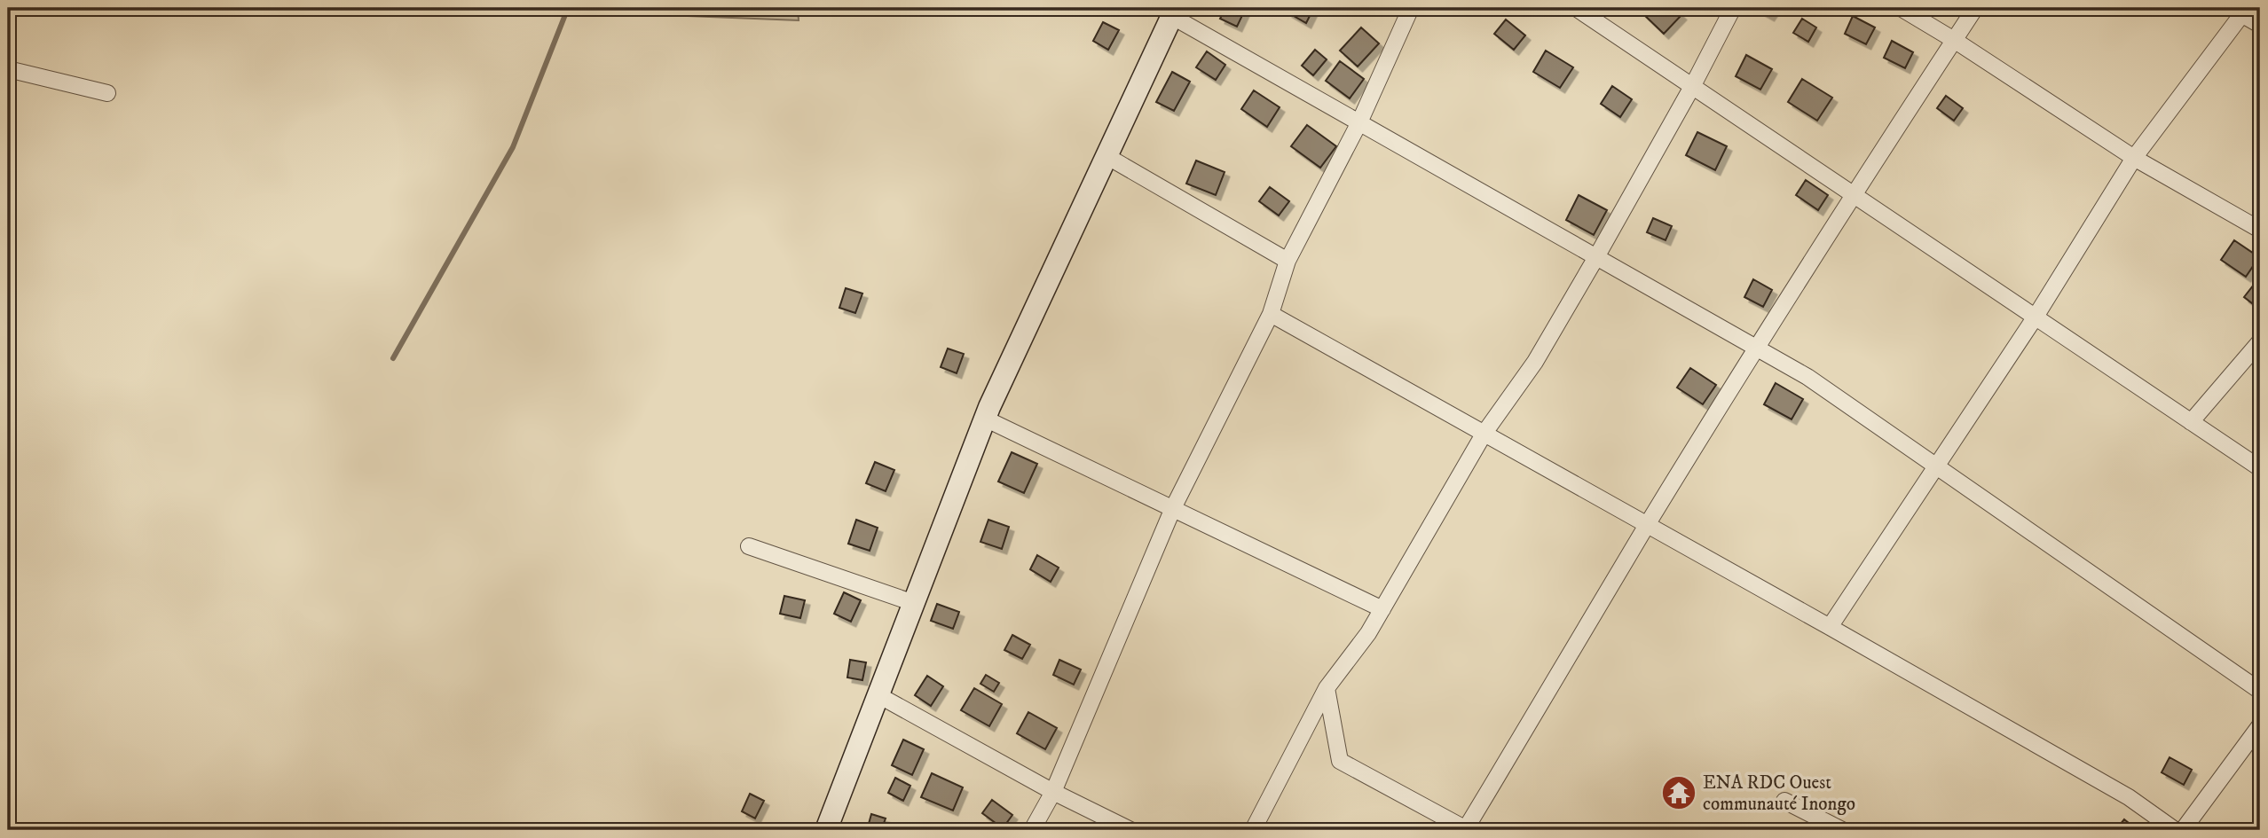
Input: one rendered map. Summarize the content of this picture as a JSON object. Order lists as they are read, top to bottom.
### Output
{
  "places": {
    "temple": ["ENA RDC Ouest communauté Inongo"]
  }
}
